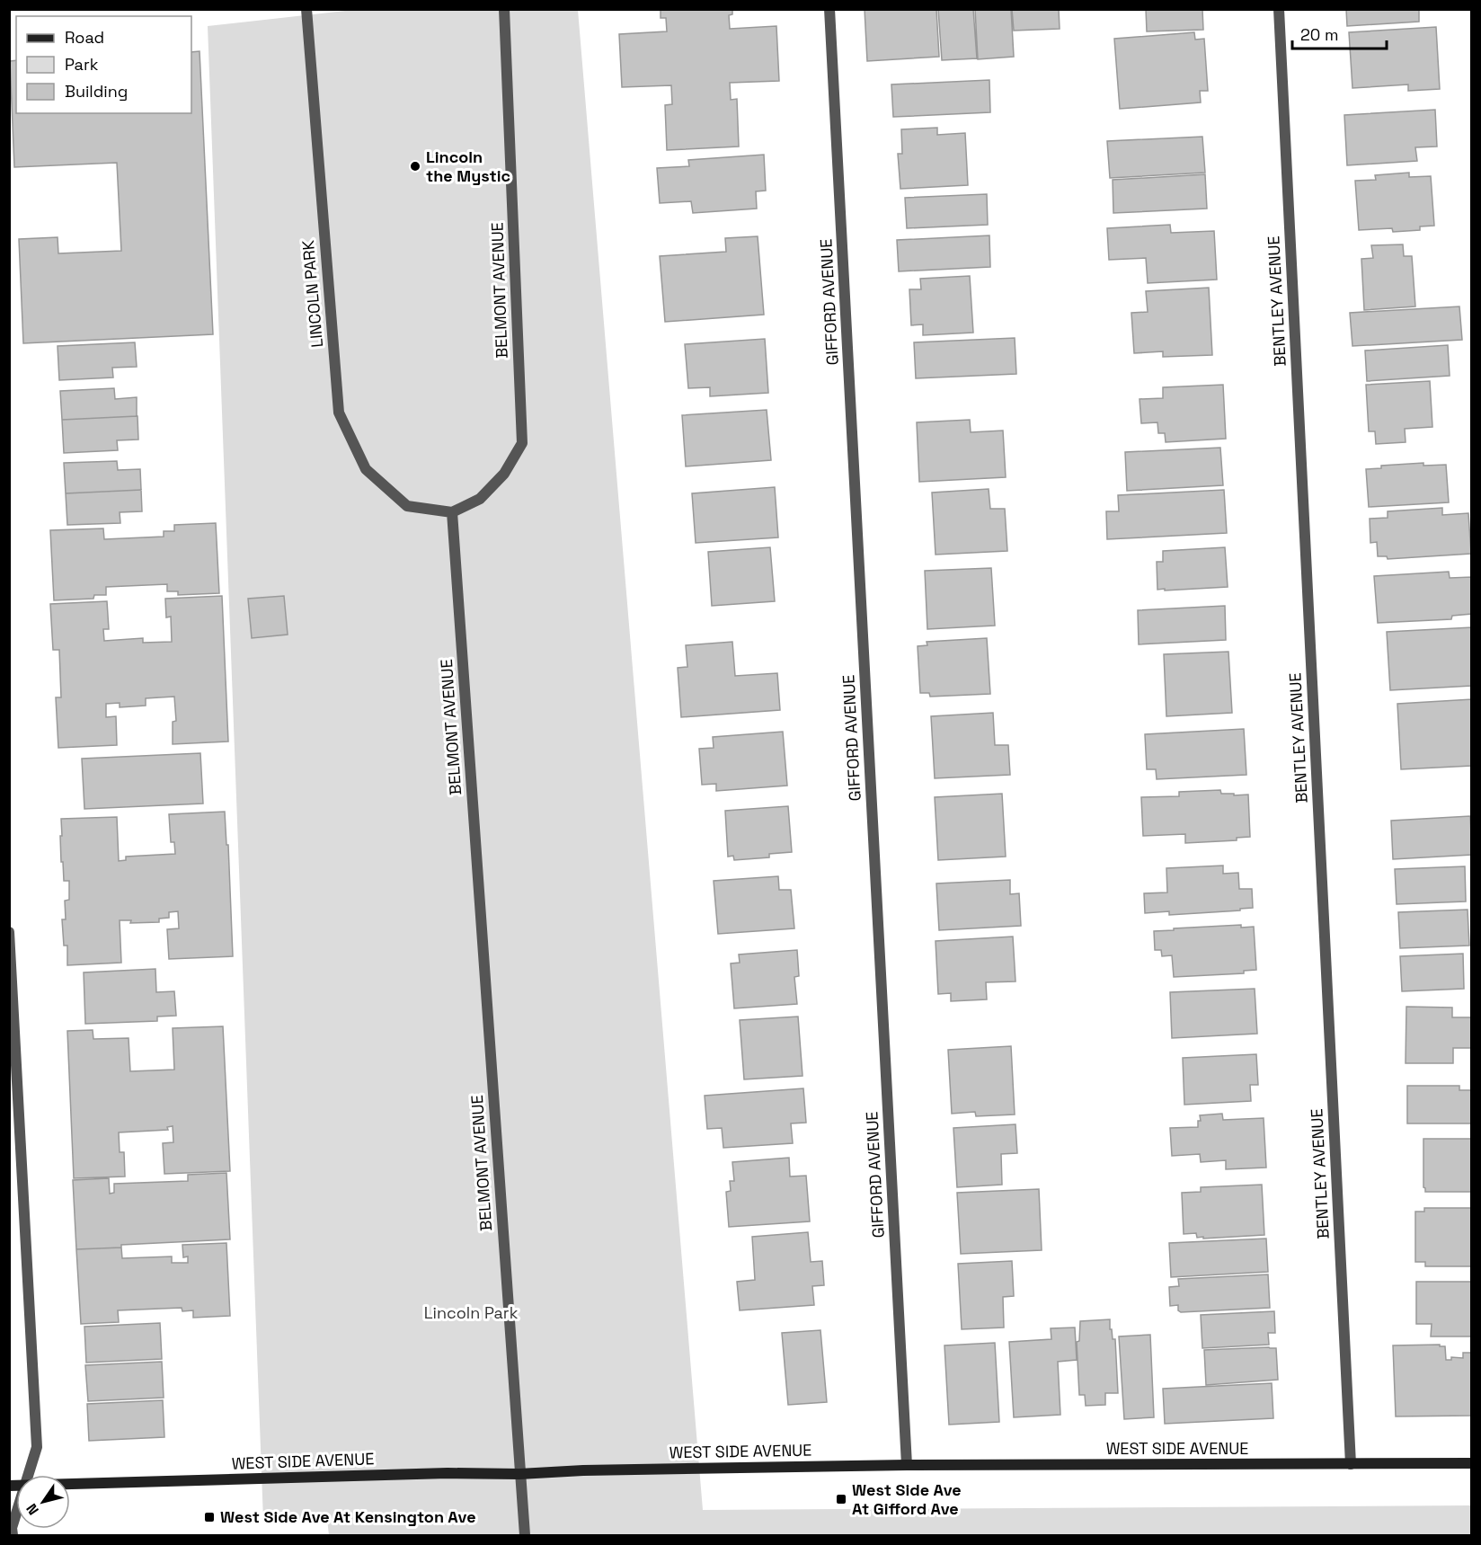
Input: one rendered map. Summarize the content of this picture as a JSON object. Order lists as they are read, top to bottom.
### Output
{
  "streets": {
    "main road": ["WEST SIDE AVENUE"],
    "street": [
      "BELMONT AVENUE",
      "LINCOLN PARK",
      "BENTLEY AVENUE",
      "GIFFORD AVENUE"
    ]
  },
  "crossings": [
    ["BELMONT AVENUE", "LINCOLN PARK"],
    ["BELMONT AVENUE", "WEST SIDE AVENUE"],
    ["BENTLEY AVENUE", "WEST SIDE AVENUE"],
    ["GIFFORD AVENUE", "WEST SIDE AVENUE"]
  ],
  "parks": ["Lincoln Park"],
  "places": {
    "other": ["Lincoln the Mystic"],
    "transit": ["West Side Ave At Gifford Ave", "West Side Ave At Kensington Ave"]
  },
  "legend": ["Road", "Park", "Building"],
  "scale_bar": "20 m",
  "north": "bottom left"
}
